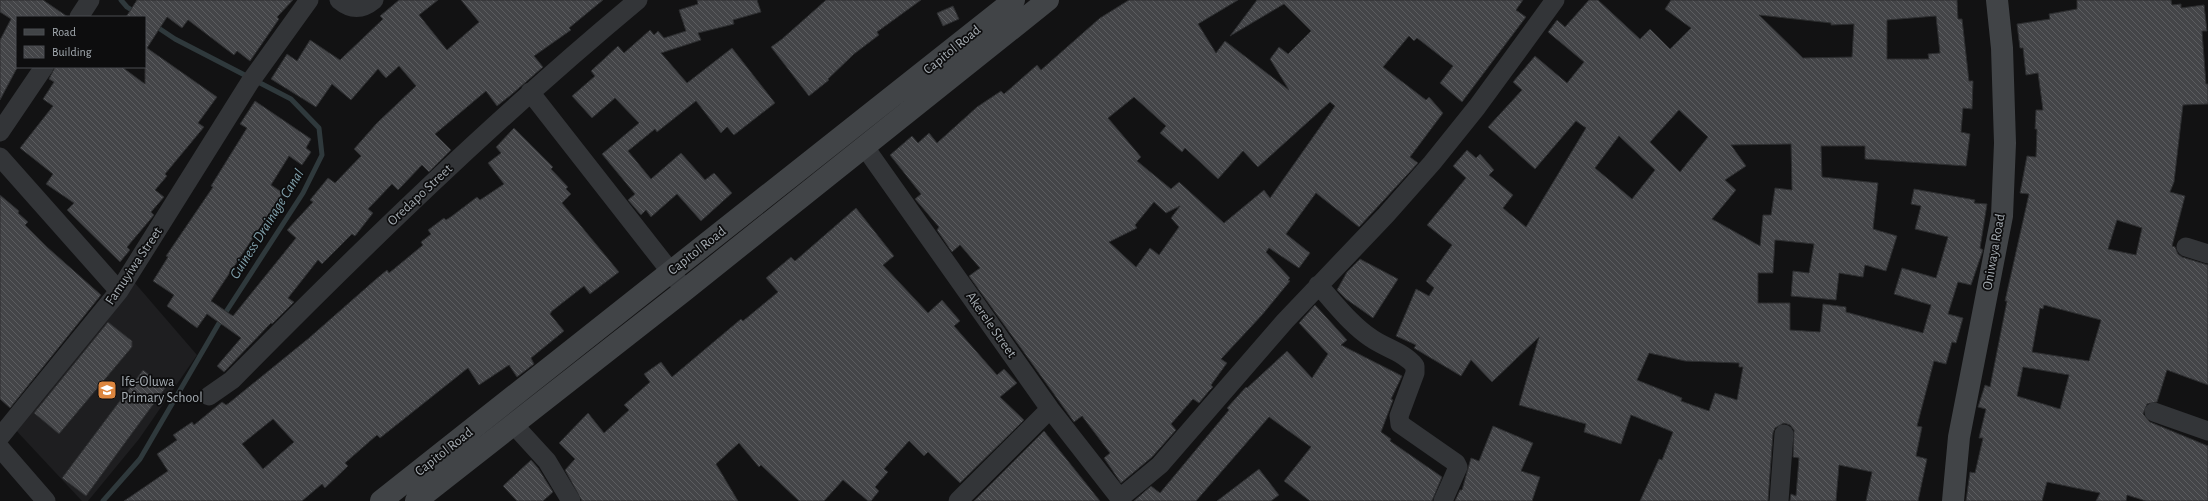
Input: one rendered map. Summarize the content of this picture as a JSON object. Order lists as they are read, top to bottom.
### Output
{
  "streets": {
    "main road": ["Capitol Road", "Oniwaya Road"],
    "street": ["Oredapo Street", "Famuyiwa Street", "Akerele Street"]
  },
  "crossings": [
    ["Capitol Road", "Akerele Street"]
  ],
  "water": ["Guiness Drainage Canal"],
  "places": {
    "school or university": ["Ife-Oluwa Primary School"]
  },
  "legend": ["Road", "Building"]
}
